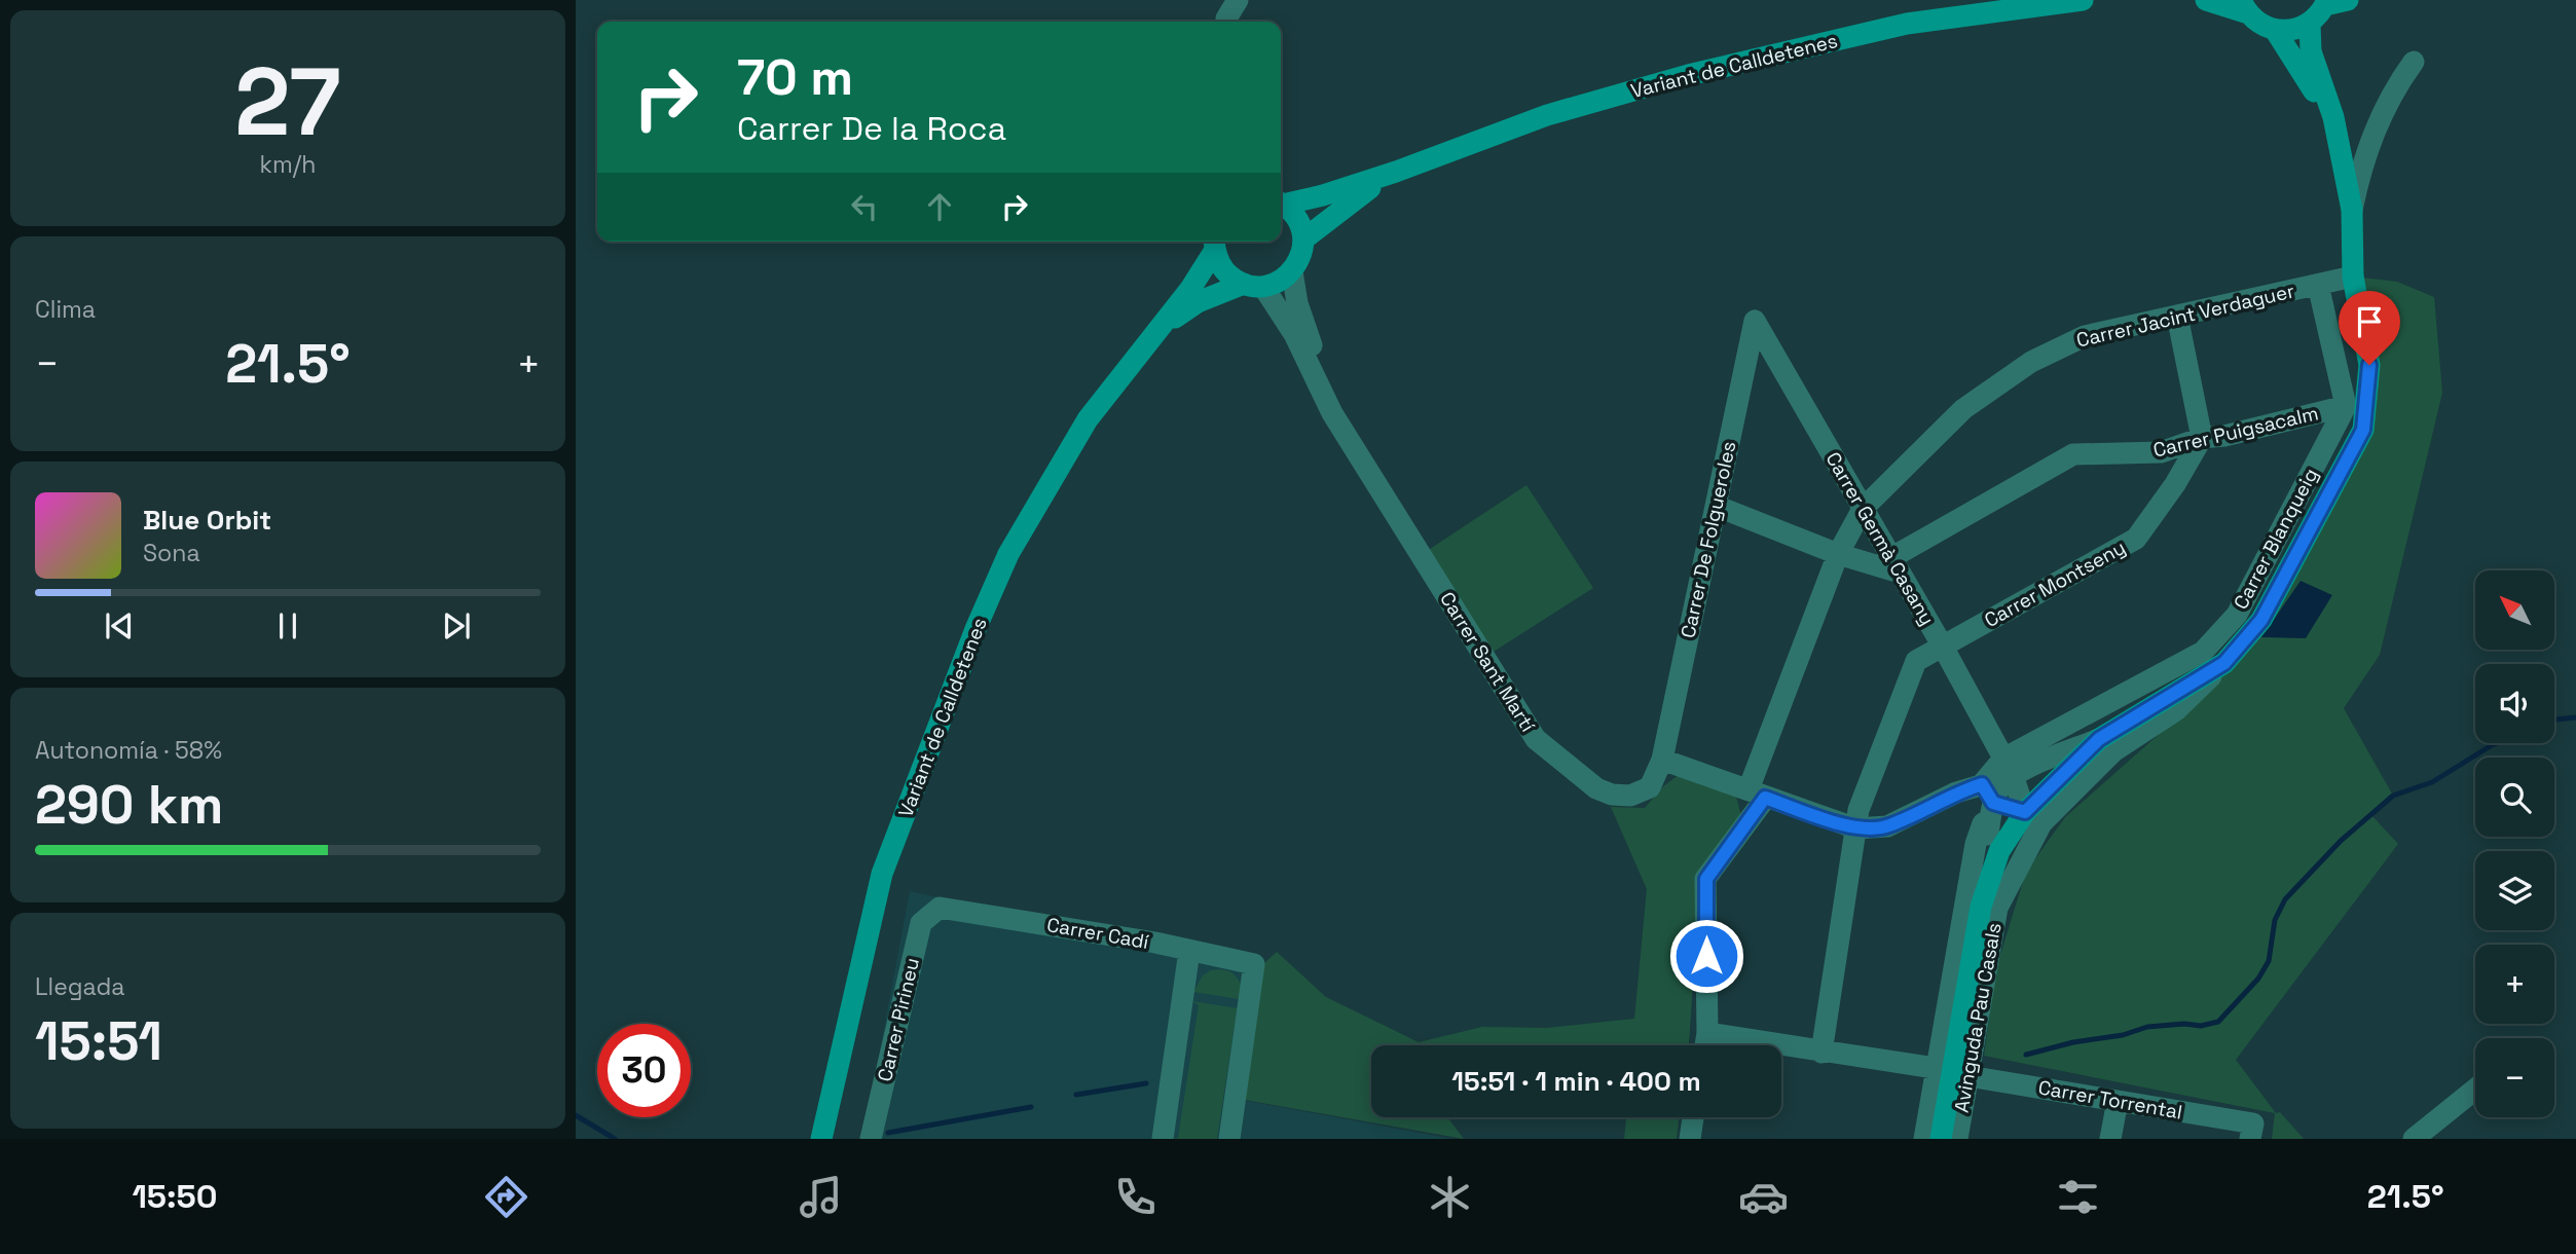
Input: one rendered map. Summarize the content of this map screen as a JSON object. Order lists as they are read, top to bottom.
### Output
{
  "streets": {
    "street": [
      "Variant de Calldetenes",
      "Carrer Jacint Verdaguer",
      "Carrer Puigsacalm",
      "Carrer Germà Casany",
      "Carrer Blanqueig",
      "Carrer De Folgueroles",
      "Carrer Montseny",
      "Carrer Sant Martí",
      "Carrer Cadí",
      "Avinguda Pau Casals",
      "Carrer Pirineu",
      "Carrer Torrental"
    ]
  },
  "crossings": [
    ["Variant de Calldetenes", "Carrer Sant Martí"],
    ["Carrer Jacint Verdaguer", "Carrer Germà Casany"],
    ["Carrer Puigsacalm", "Carrer Germà Casany"],
    ["Carrer Puigsacalm", "Carrer Blanqueig"],
    ["Carrer Puigsacalm", "Carrer Montseny"],
    ["Carrer Germà Casany", "Carrer Blanqueig"],
    ["Carrer Germà Casany", "Carrer De Folgueroles"],
    ["Carrer Germà Casany", "Carrer Montseny"],
    ["Carrer Germà Casany", "Avinguda Pau Casals"],
    ["Carrer Blanqueig", "Avinguda Pau Casals"],
    ["Carrer De Folgueroles", "Carrer Sant Martí"],
    ["Carrer Cadí", "Carrer Pirineu"],
    ["Avinguda Pau Casals", "Carrer Torrental"]
  ],
  "north": "top left",
  "page": {
    "tile": [
      ["27", "km/h"],
      "Clima",
      ["Autonomía · 58%", "290 km"],
      ["Llegada", "15:51"]
    ],
    "turn": ["70 m", "Carrer De la Roca"],
    "heat": ["−", "21.5°", "+"],
    "song": ["Blue Orbit", "Sona"],
    "map_buttons": ["+", "−"],
    "limit": "30",
    "trip": "15:51 · 1 min · 400 m",
    "tabs": ["15:50", "21.5°"]
  }
}
